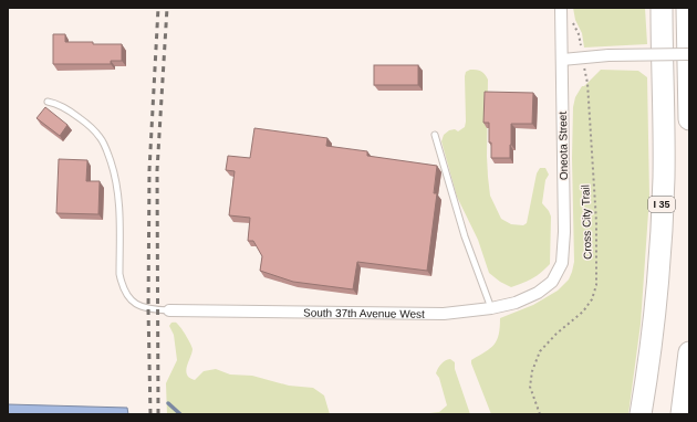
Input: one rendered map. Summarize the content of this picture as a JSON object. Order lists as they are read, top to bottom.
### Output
{
  "streets": {
    "highway": ["I 35"],
    "street": ["Oneota Street", "South 37th Avenue West"],
    "path": ["Cross City Trail"]
  },
  "crossings": [
    ["Oneota Street", "South 37th Avenue West"]
  ]
}
